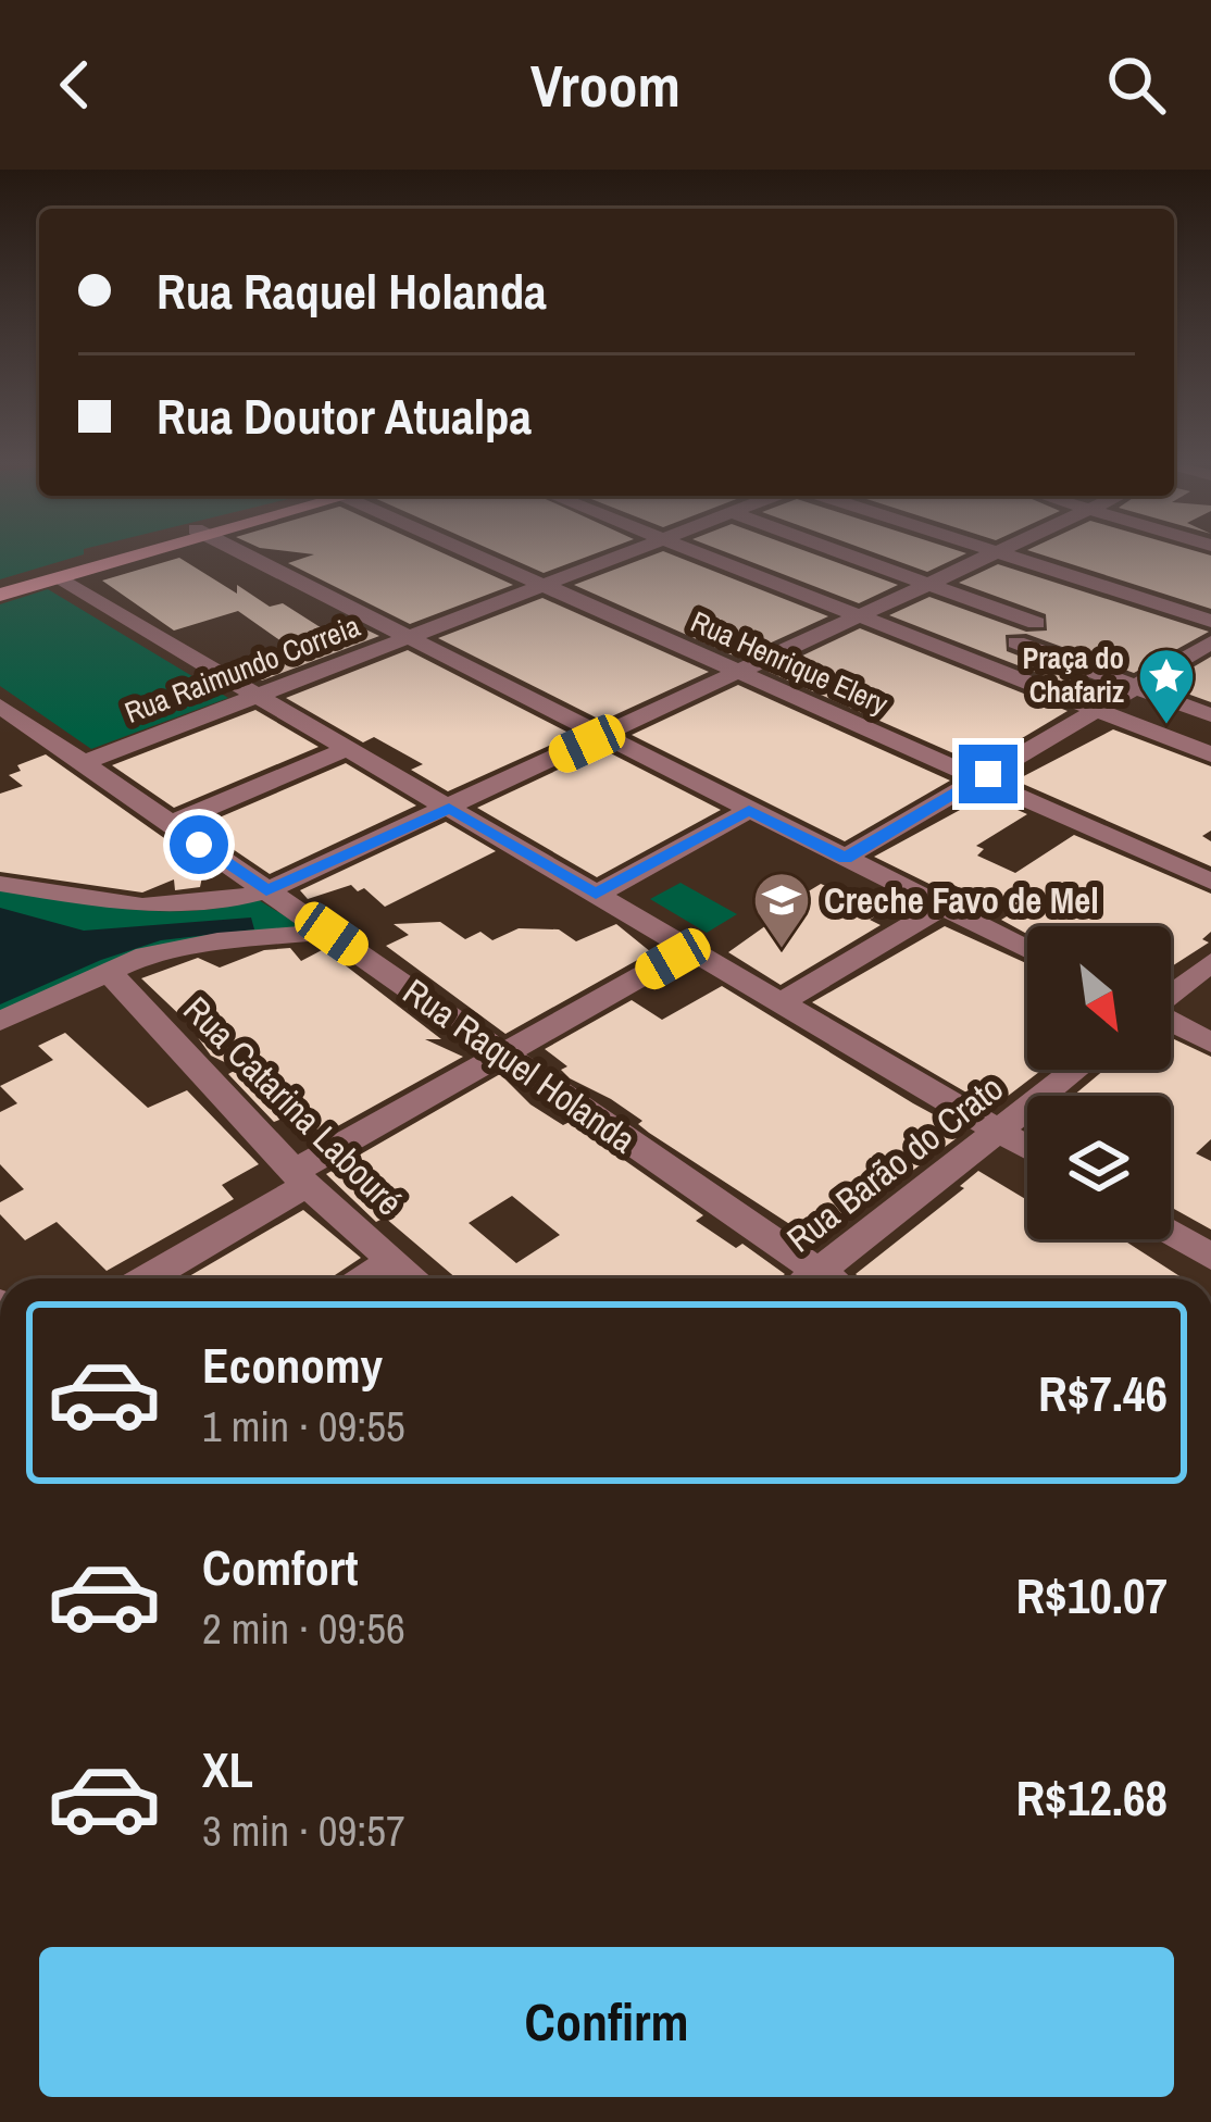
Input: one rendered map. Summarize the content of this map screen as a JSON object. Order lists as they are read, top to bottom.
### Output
{
  "streets": {
    "street": [
      "Rua Henrique Elery",
      "Rua Raimundo Correia",
      "Rua Raquel Holanda",
      "Rua Catarina Labouré",
      "Rua Barão do Crato"
    ]
  },
  "crossings": [
    ["Rua Henrique Elery", "Rua Raimundo Correia"],
    ["Rua Raimundo Correia", "Rua Raquel Holanda"]
  ],
  "places": {
    "place": ["Praça do Chafariz"],
    "school or university": ["Creche Favo de Mel"]
  },
  "north": "bottom right",
  "page": {
    "header": "Vroom",
    "banner": ["Rua Raquel Holanda", "Rua Doutor Atualpa"],
    "list": [
      {
        "name": "Economy",
        "note": "1 min · 09:55",
        "value": "R$7.46"
      },
      {
        "name": "Comfort",
        "note": "2 min · 09:56",
        "value": "R$10.07"
      },
      {
        "name": "XL",
        "note": "3 min · 09:57",
        "value": "R$12.68"
      }
    ],
    "buttons": "Confirm"
  }
}
